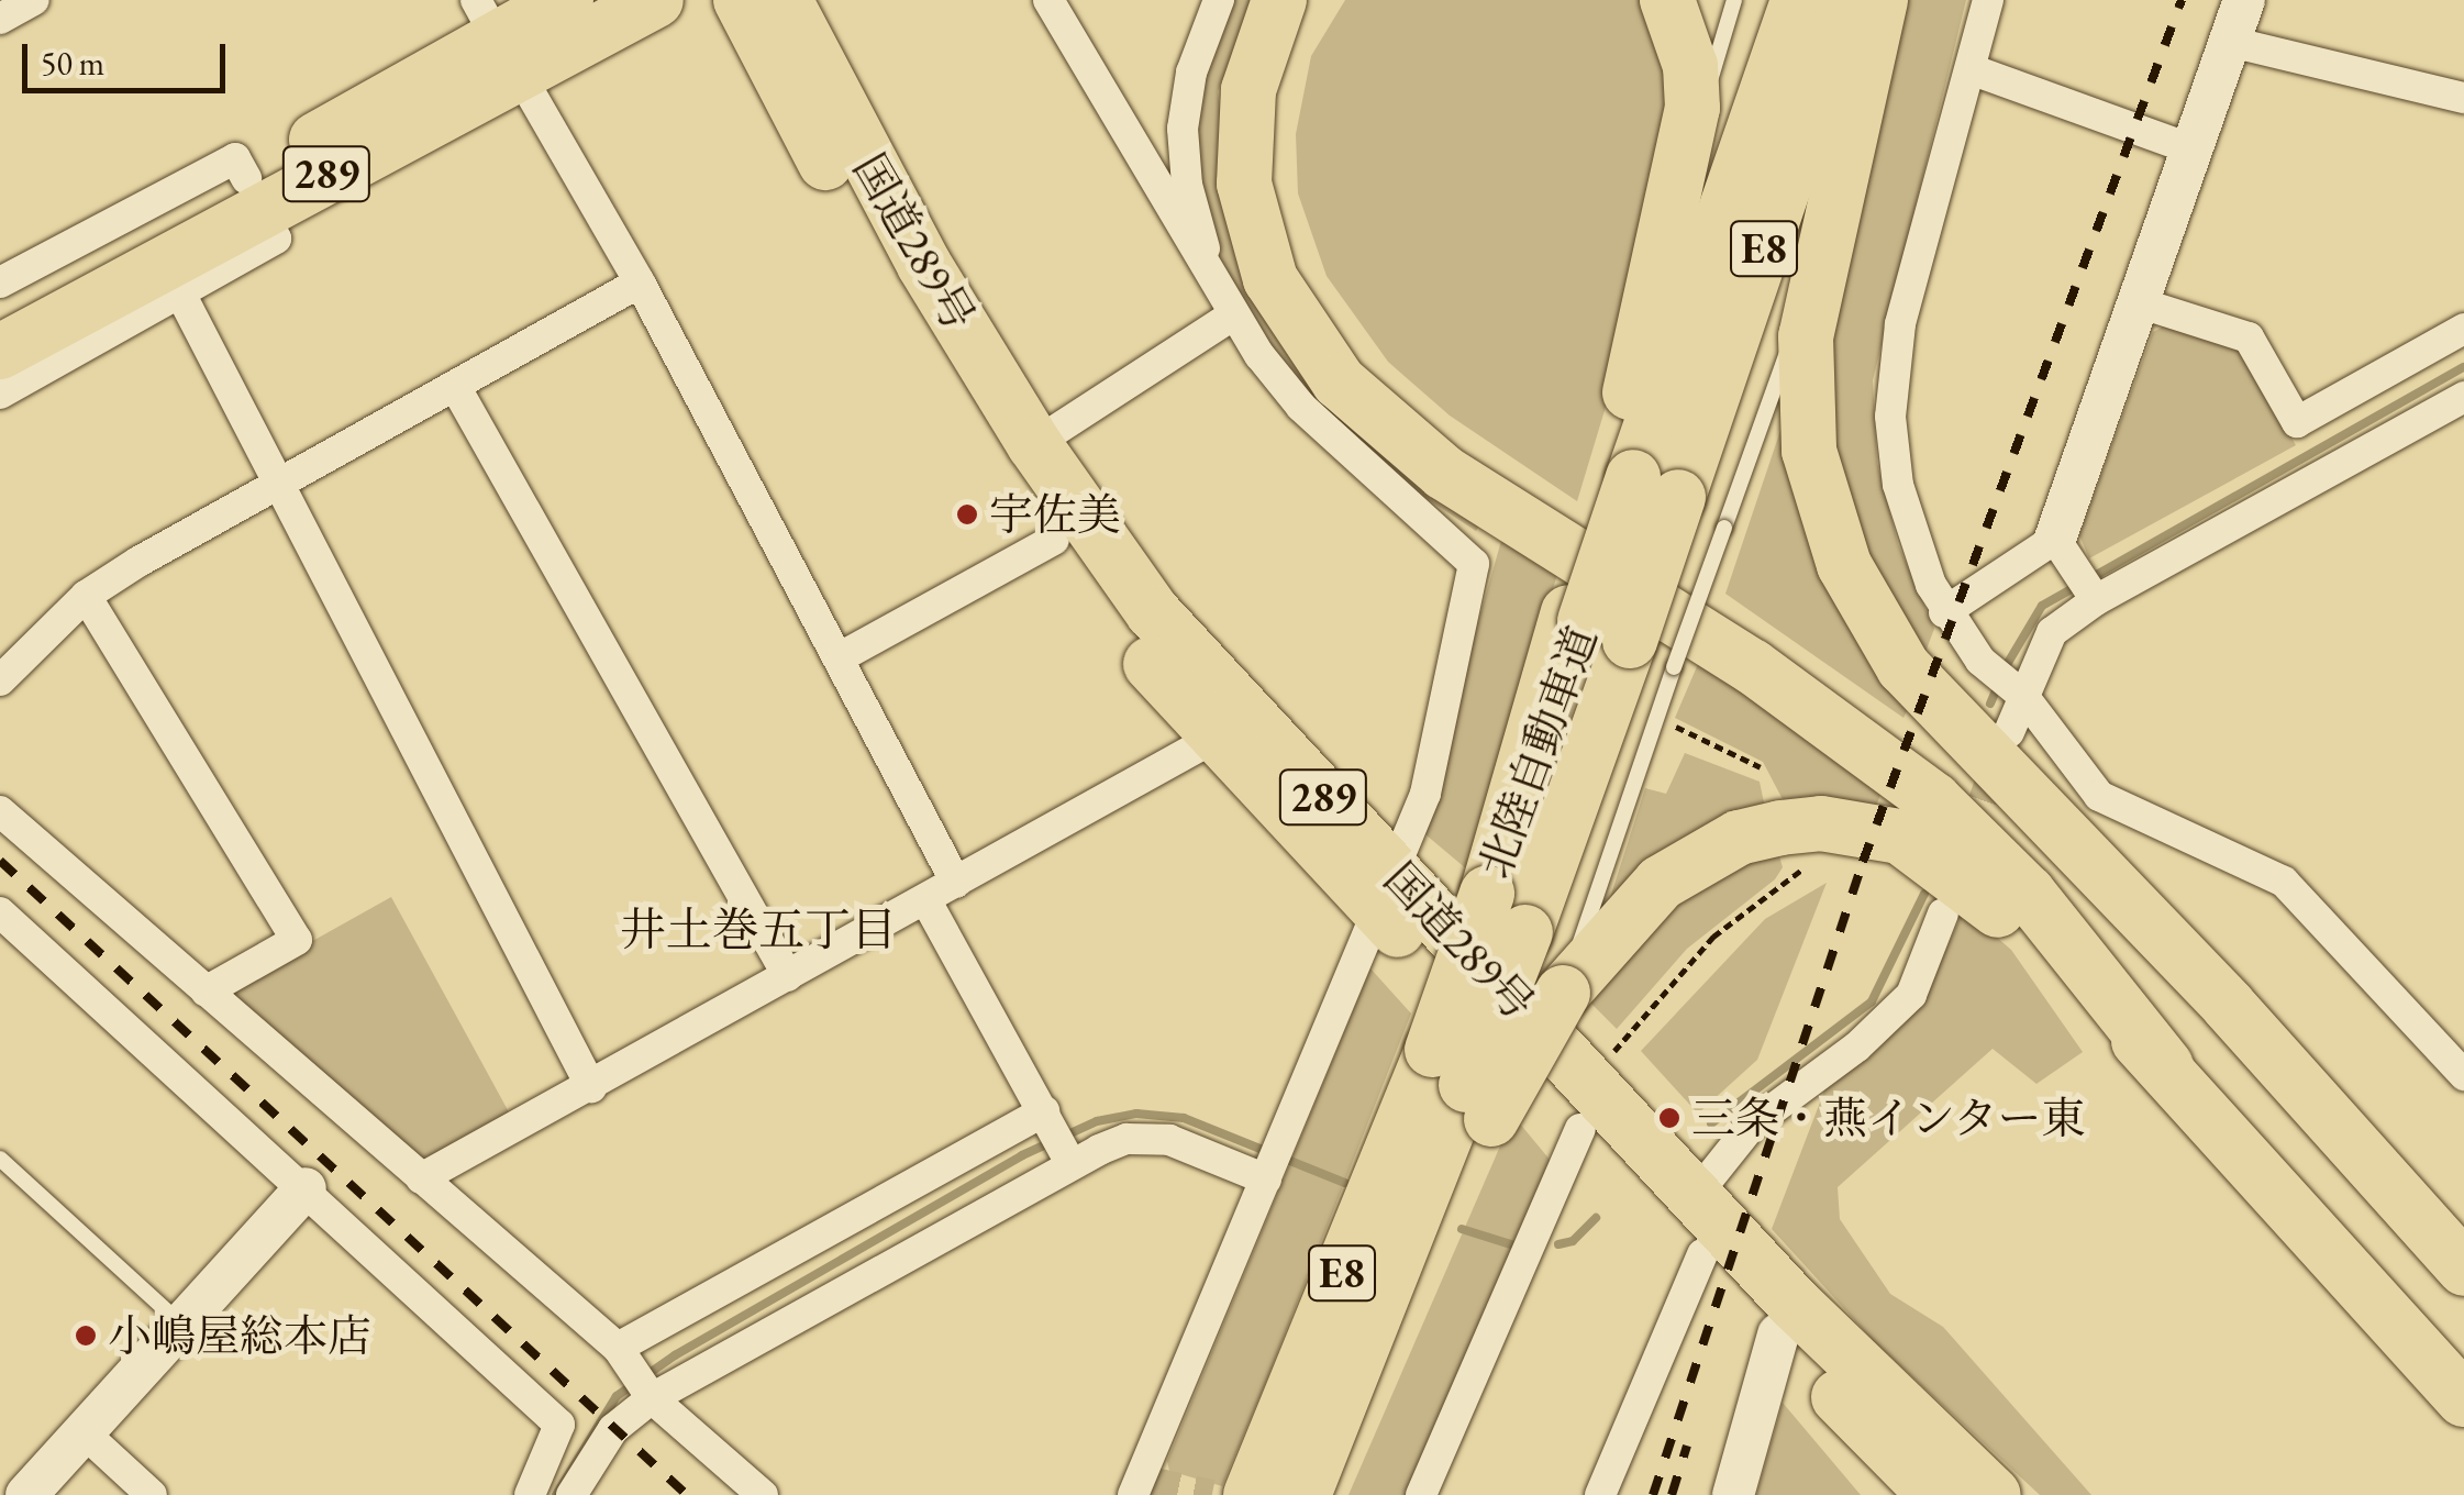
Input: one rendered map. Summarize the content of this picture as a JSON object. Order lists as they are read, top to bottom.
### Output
{
  "streets": {
    "highway": [
      "289",
      "国道289号",
      "E8",
      "北陸自動車道"
    ]
  },
  "districts": ["井土巻五丁目"],
  "places": ["宇佐美", "三条・燕インター東", "小嶋屋総本店"],
  "scale_bar": "50 m"
}
